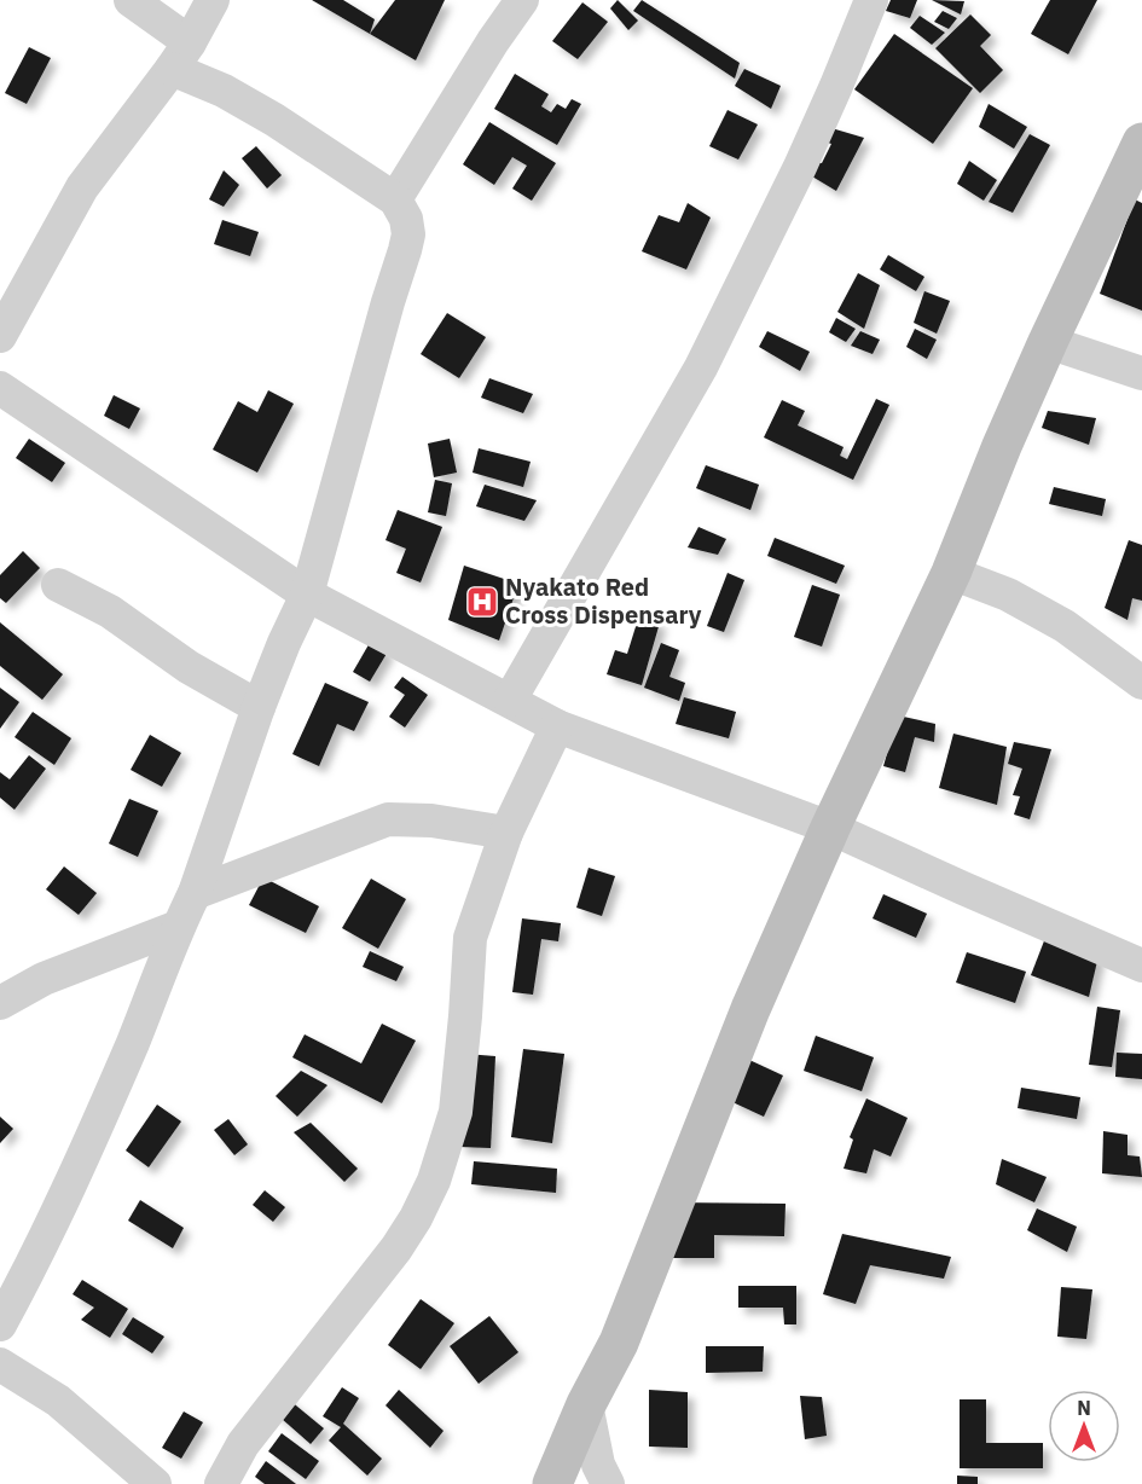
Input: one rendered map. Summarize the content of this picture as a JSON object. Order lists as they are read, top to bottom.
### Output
{
  "places": {
    "hospital": ["Nyakato Red Cross Dispensary"]
  },
  "north": "top"
}
